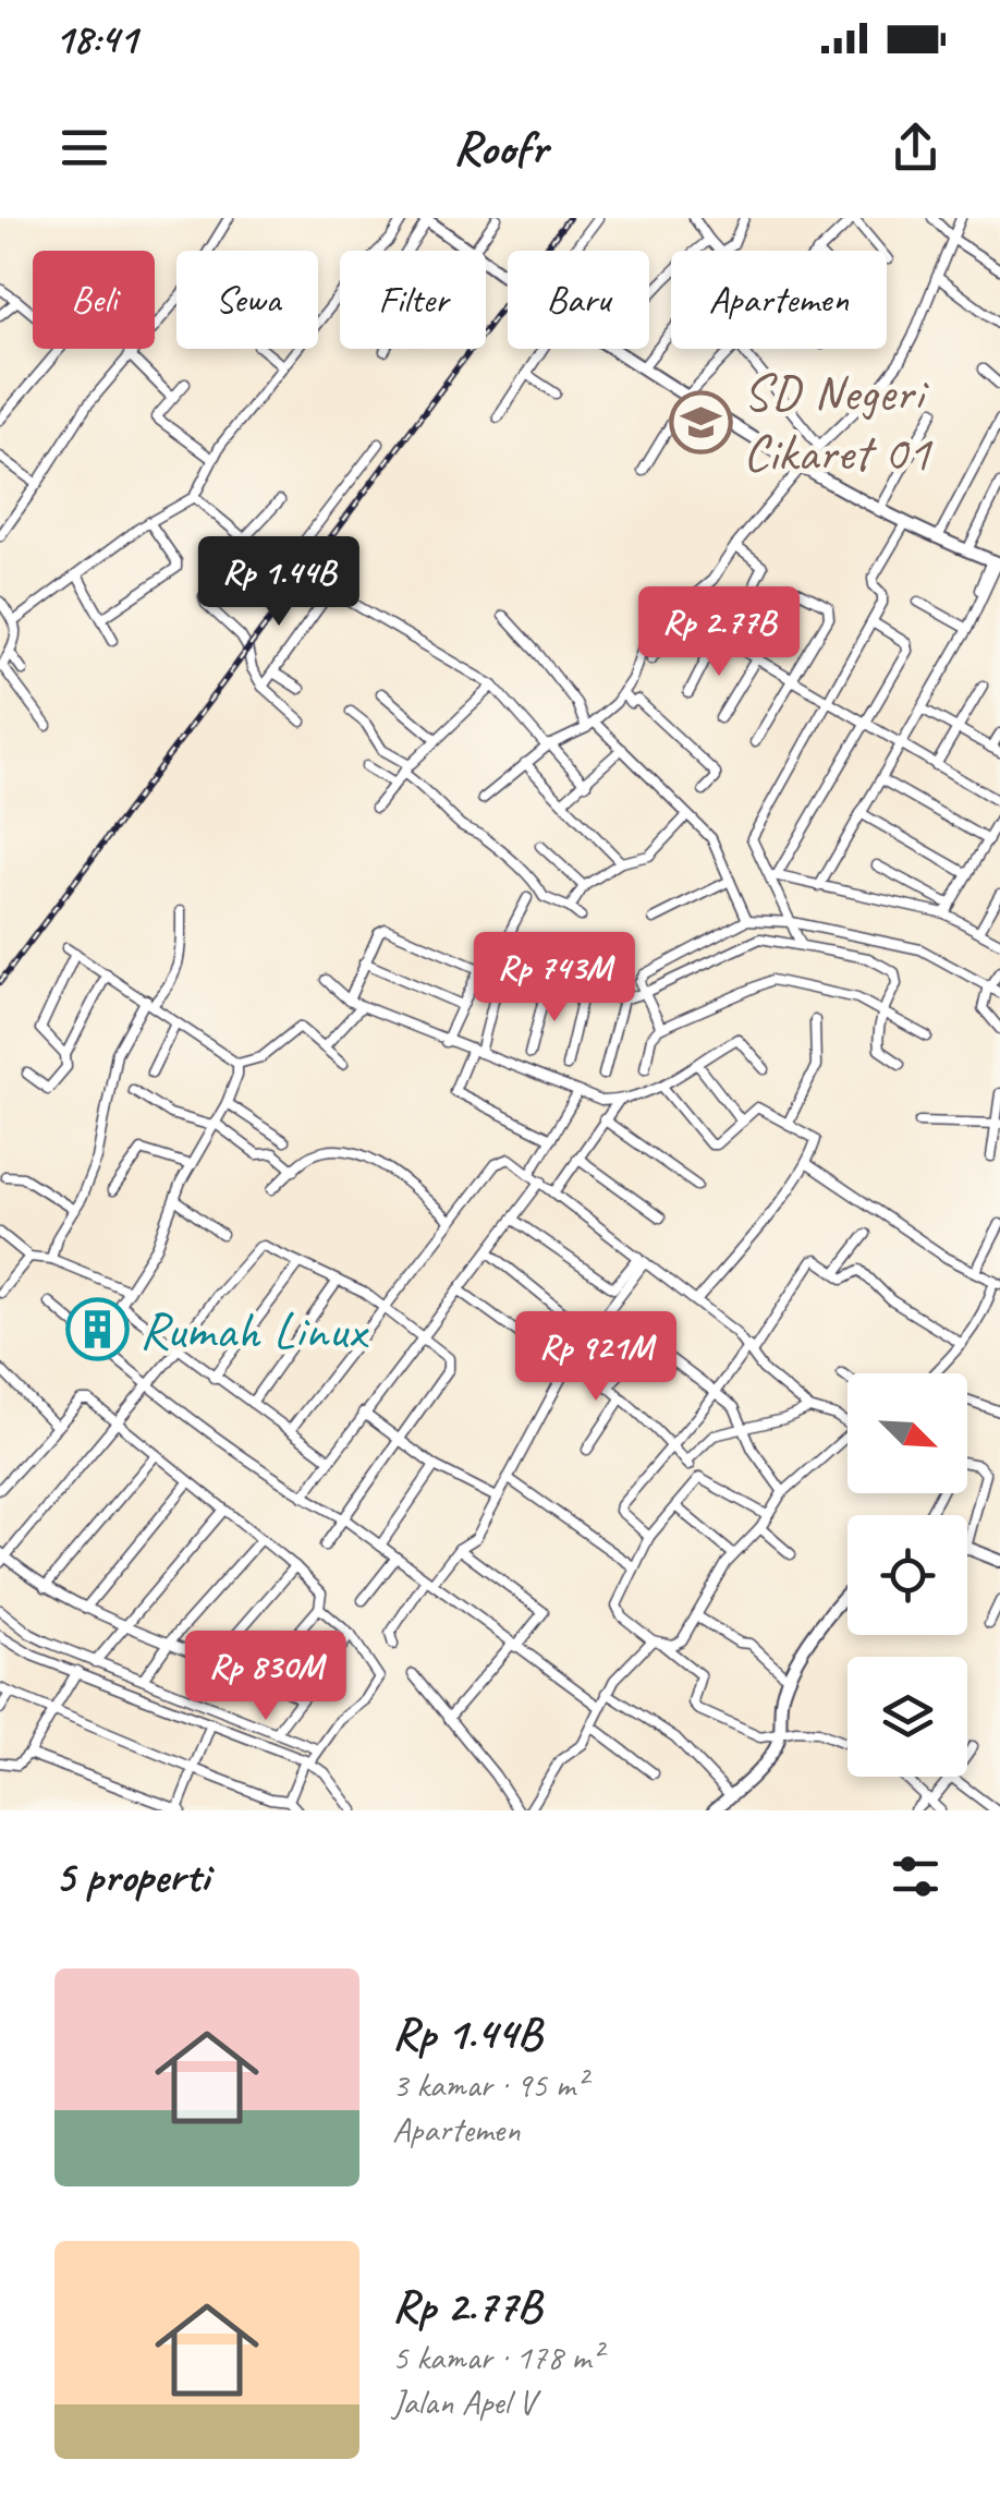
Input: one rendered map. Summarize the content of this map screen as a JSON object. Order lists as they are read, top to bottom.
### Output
{
  "places": {
    "school or university": ["SD Negeri Cikaret 01"],
    "building": ["Rumah Linux"]
  },
  "north": "bottom right",
  "page": {
    "status": "18:41",
    "header": "Roofr",
    "chip": [
      "Beli",
      "Sewa",
      "Filter",
      "Baru",
      "Apartemen"
    ],
    "price": [
      "Rp 1.44B",
      "Rp 2.77B",
      "Rp 743M",
      "Rp 921M",
      "Rp 830M"
    ],
    "heading": "5 properti",
    "list": [
      {
        "name": "Rp 1.44B",
        "note": "3 kamar · 95 m² · Apartemen"
      },
      {
        "name": "Rp 2.77B",
        "note": "5 kamar · 178 m² · Jalan Apel V"
      }
    ]
  }
}
